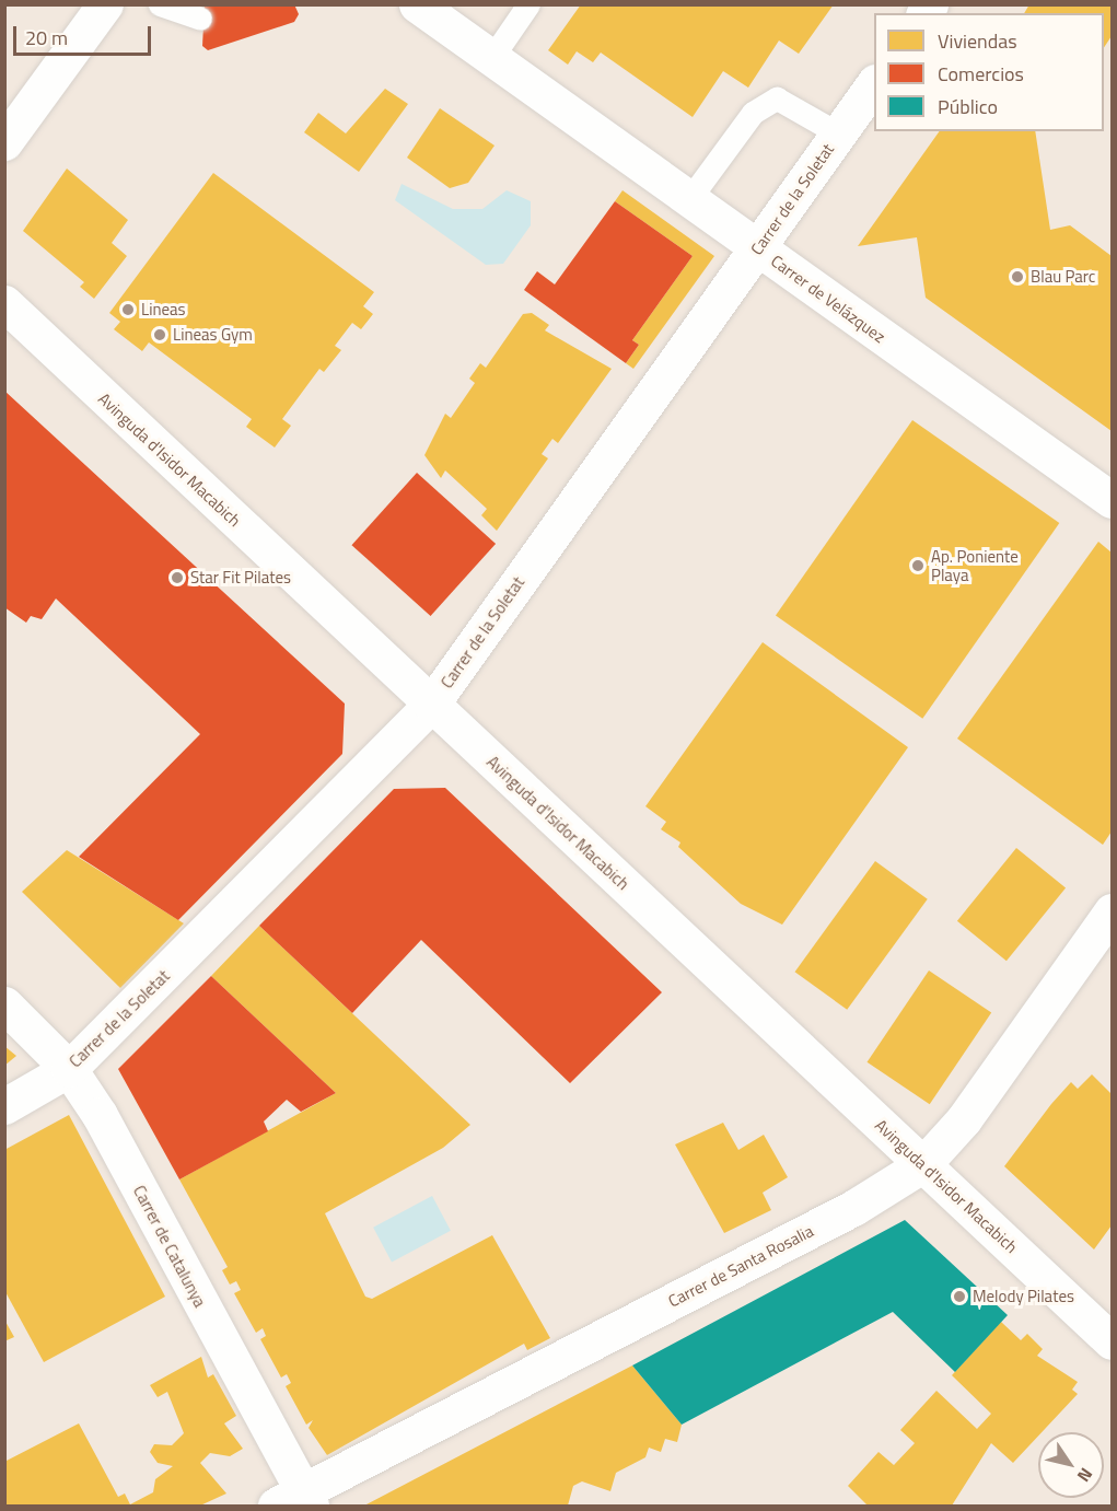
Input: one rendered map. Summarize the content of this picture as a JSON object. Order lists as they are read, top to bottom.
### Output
{
  "streets": {
    "street": [
      "Carrer de la Soletat",
      "Carrer de Velázquez",
      "Avinguda d'Isidor Macabich",
      "Carrer de Catalunya",
      "Carrer de Santa Rosalia"
    ]
  },
  "crossings": [
    ["Carrer de la Soletat", "Carrer de Velázquez"],
    ["Carrer de la Soletat", "Avinguda d'Isidor Macabich"],
    ["Carrer de la Soletat", "Carrer de Catalunya"],
    ["Avinguda d'Isidor Macabich", "Carrer de Santa Rosalia"],
    ["Carrer de Catalunya", "Carrer de Santa Rosalia"]
  ],
  "places": [
    "Blau Parc",
    "Lineas",
    "Lineas Gym",
    "Ap. Poniente Playa",
    "Star Fit Pilates",
    "Melody Pilates"
  ],
  "legend": ["Viviendas", "Comercios", "Público"],
  "scale_bar": "20 m",
  "north": "bottom right"
}
